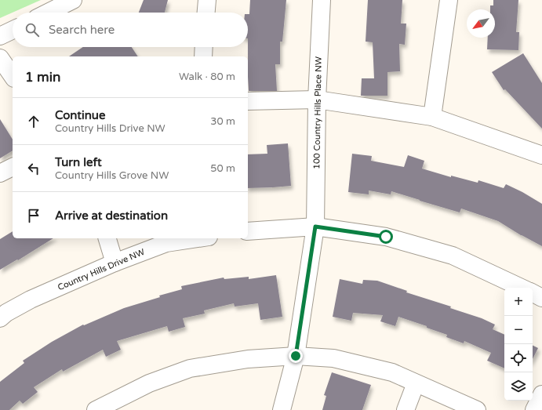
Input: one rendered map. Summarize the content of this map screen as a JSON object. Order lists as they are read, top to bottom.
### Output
{
  "streets": {
    "street": ["100 Country Hills Place NW", "Country Hills Drive NW"]
  },
  "north": "bottom left",
  "page": {
    "search": "Search here",
    "heading": ["1 min", "Walk · 80 m"],
    "list": [
      ["Continue", "Country Hills Drive NW", "30 m"],
      ["Turn left", "Country Hills Grove NW", "50 m"],
      "Arrive at destination"
    ],
    "map_buttons": ["+", "−"]
  }
}
